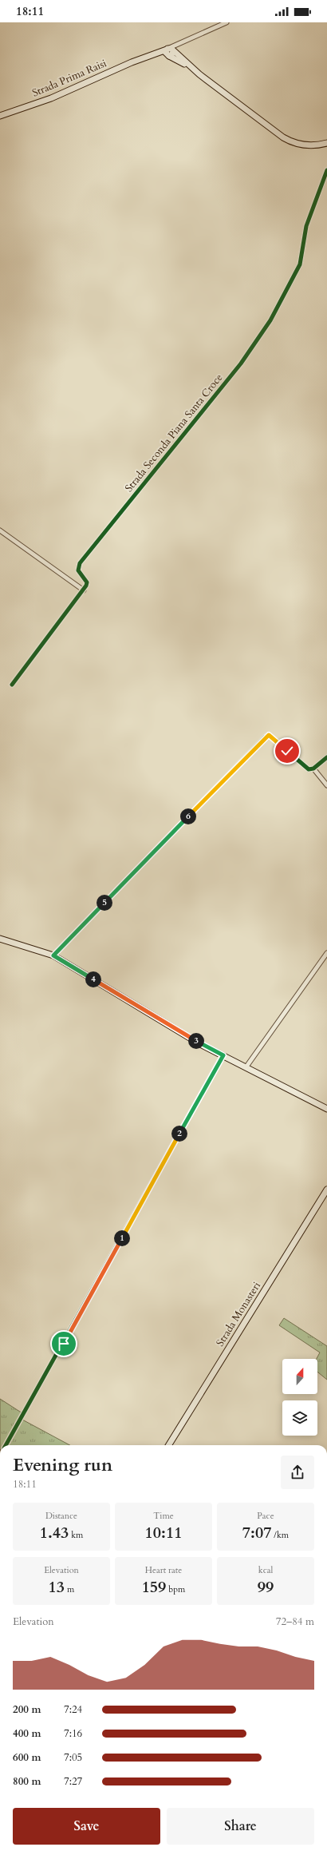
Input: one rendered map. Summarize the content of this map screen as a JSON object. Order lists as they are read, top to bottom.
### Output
{
  "streets": {
    "main road": ["Strada Prima Raisi", "Strada Monasteri"],
    "street": ["Strada Seconda Piana Santa Croce"]
  },
  "north": "top",
  "page": {
    "status": "18:11",
    "pins": [
      "6",
      "5",
      "4",
      "3",
      "2",
      "1"
    ],
    "heading": ["Evening run", "18:11"],
    "stats": [
      ["Distance", "1.43 km"],
      ["Time", "10:11"],
      ["Pace", "7:07 /km"],
      ["Elevation", "13 m"],
      ["Heart rate", "159 bpm"],
      ["kcal", "99"]
    ],
    "chart": ["Elevation", "72–84 m"],
    "list": [
      {
        "name": "200 m",
        "note": "7:24"
      },
      {
        "name": "400 m",
        "note": "7:16"
      },
      {
        "name": "600 m",
        "note": "7:05"
      },
      {
        "name": "800 m",
        "note": "7:27"
      }
    ],
    "buttons": ["Save", "Share"]
  }
}
